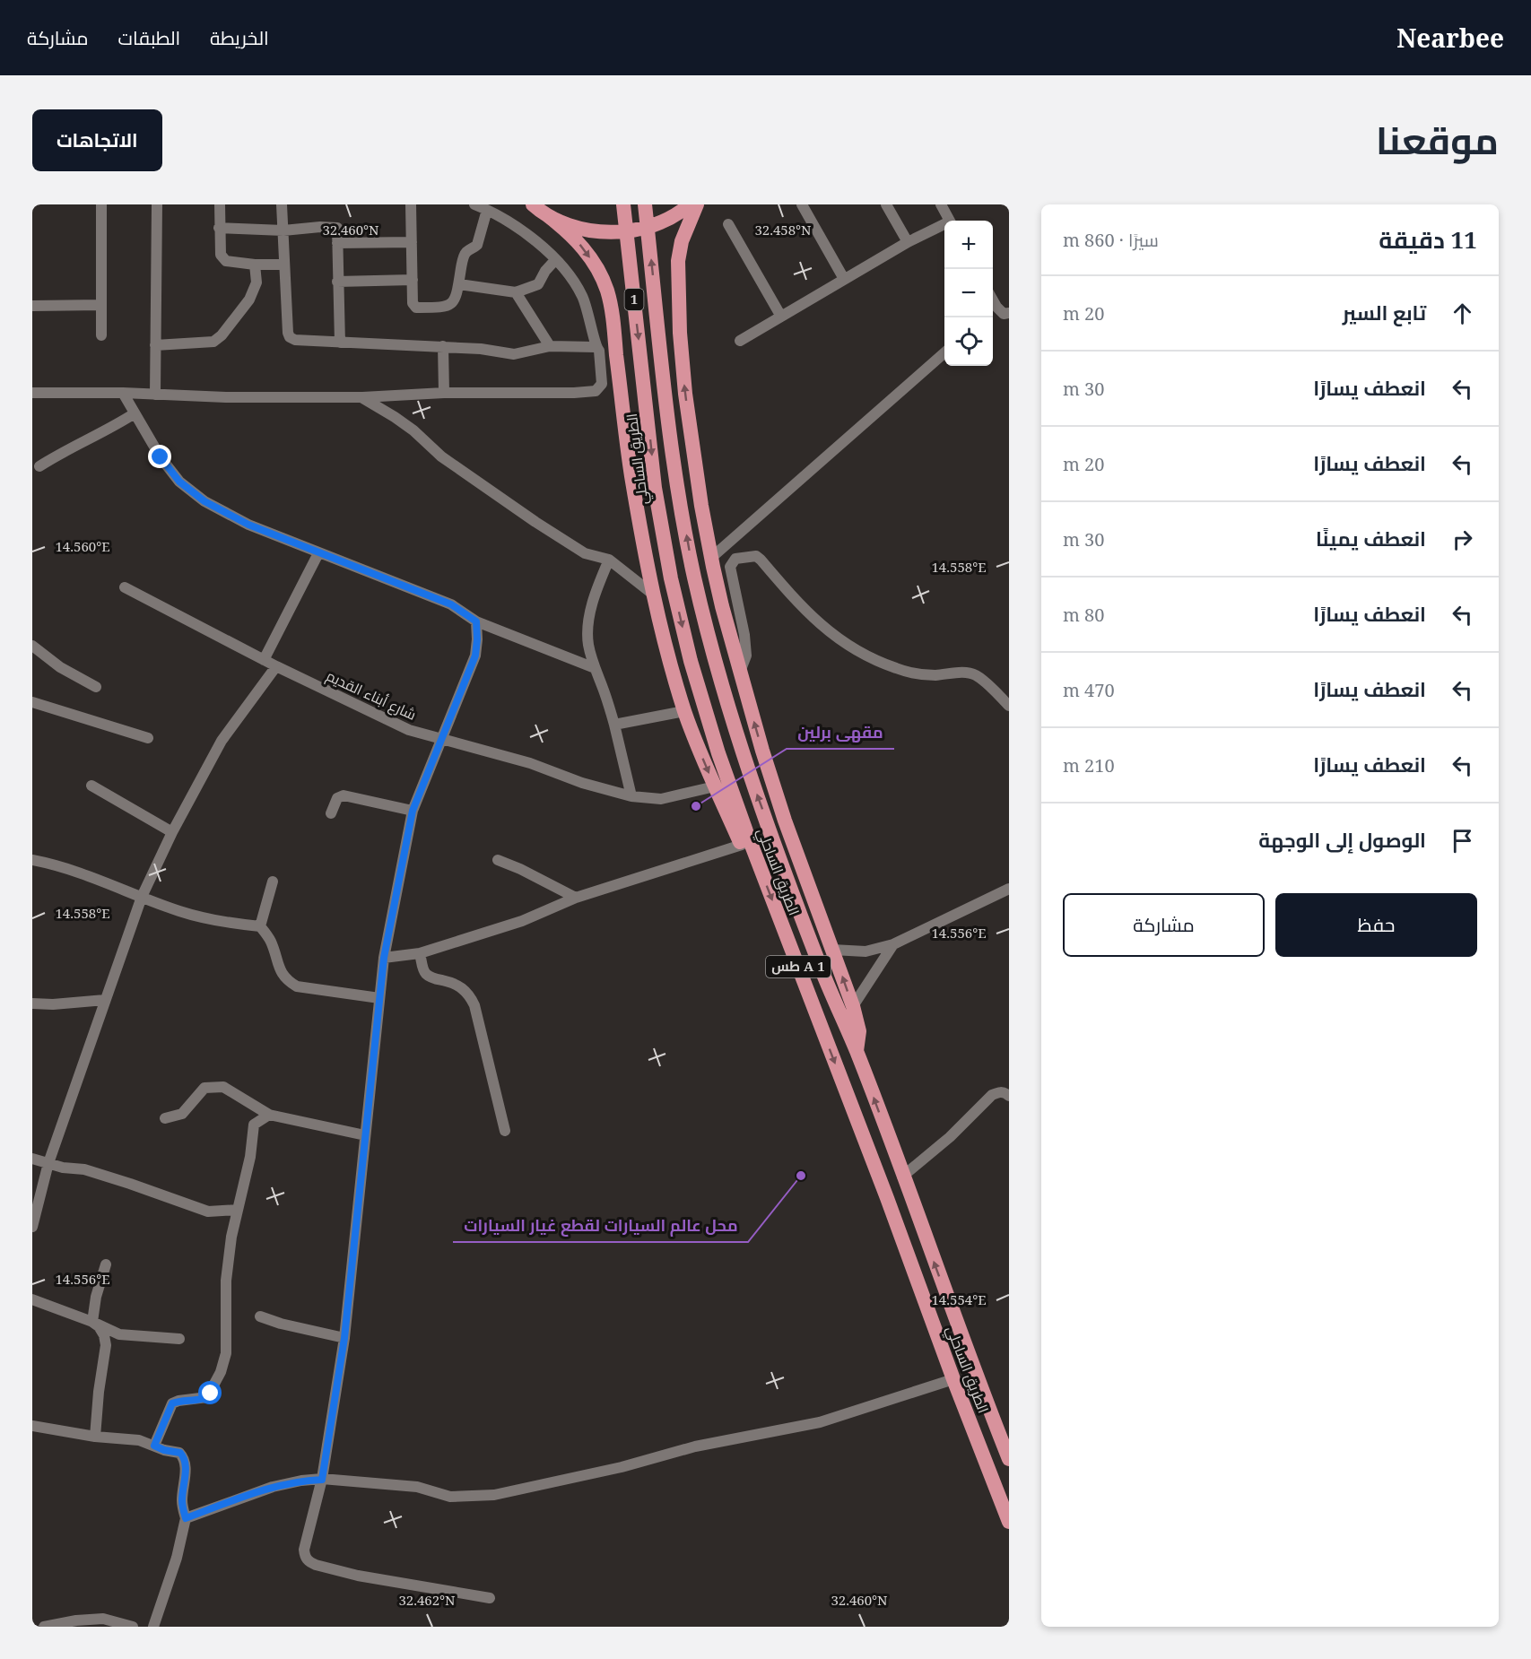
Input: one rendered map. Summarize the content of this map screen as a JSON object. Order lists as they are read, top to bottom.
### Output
{
  "streets": {
    "highway": ["1", "الطريق الساحلي", "طس A 1"],
    "street": ["شارع أبناء القديم"]
  },
  "places": ["مقهى برلين", "محل عالم السيارات لقطع غيار السيارات"],
  "page": {
    "header": "Nearbee",
    "nav": ["الخريطة", "الطبقات", "مشاركة"],
    "title": "موقعنا",
    "buttons": [
      "الاتجاهات",
      ["حفظ", "مشاركة"]
    ],
    "heading": ["11 دقيقة", "سيرًا · 860 m"],
    "map_buttons": ["+", "−"],
    "list": [
      ["تابع السير", "20 m"],
      ["انعطف يسارًا", "30 m"],
      ["انعطف يسارًا", "20 m"],
      ["انعطف يمينًا", "30 m"],
      ["انعطف يسارًا", "80 m"],
      ["انعطف يسارًا", "470 m"],
      ["انعطف يسارًا", "210 m"],
      "الوصول إلى الوجهة"
    ]
  },
  "coordinates": [
    "32.460°N",
    "32.458°N",
    "14.560°E",
    "14.558°E",
    "14.556°E",
    "14.554°E",
    "32.462°N"
  ]
}
